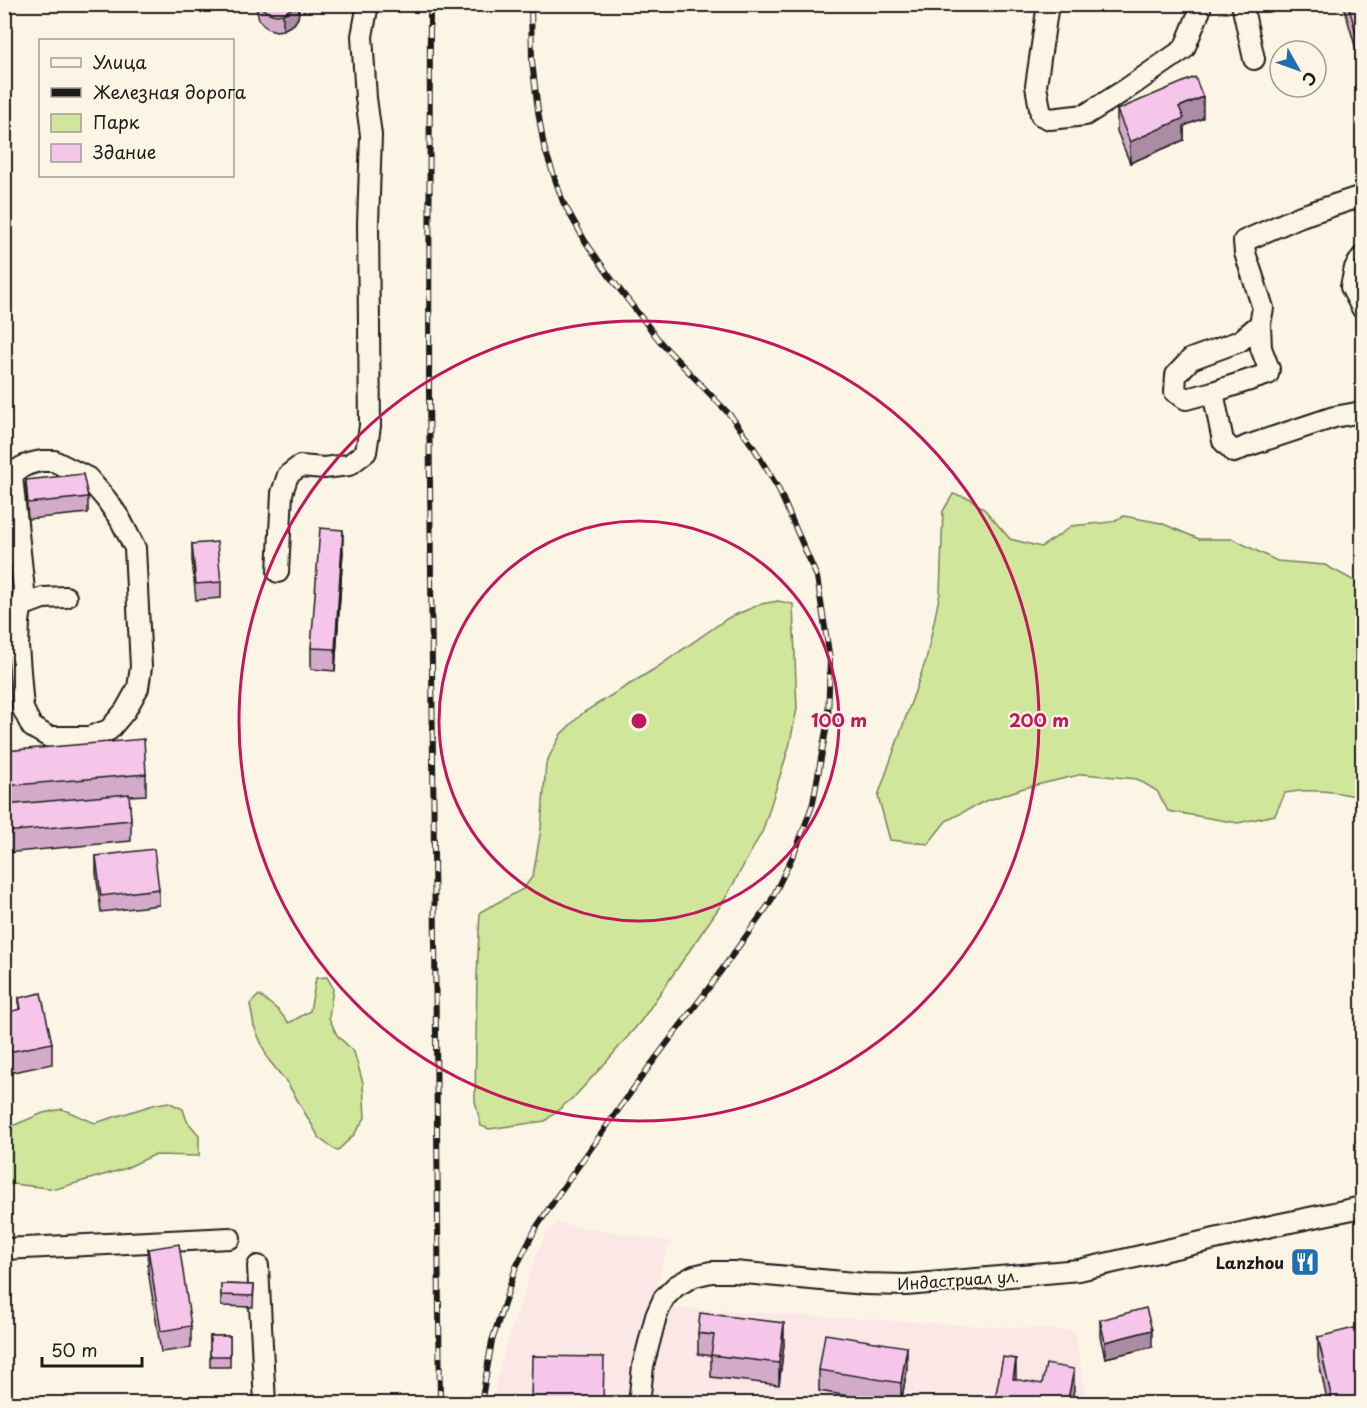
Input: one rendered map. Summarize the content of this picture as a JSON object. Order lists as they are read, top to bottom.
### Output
{
  "streets": {
    "street": ["Индастриал ул."]
  },
  "places": {
    "restaurant": ["Lanzhou"]
  },
  "legend": [
    "Улица",
    "Железная дорога",
    "Парк",
    "Здание"
  ],
  "scale_bar": "50 m",
  "north": "bottom right",
  "rings": ["100 m", "200 m"]
}
